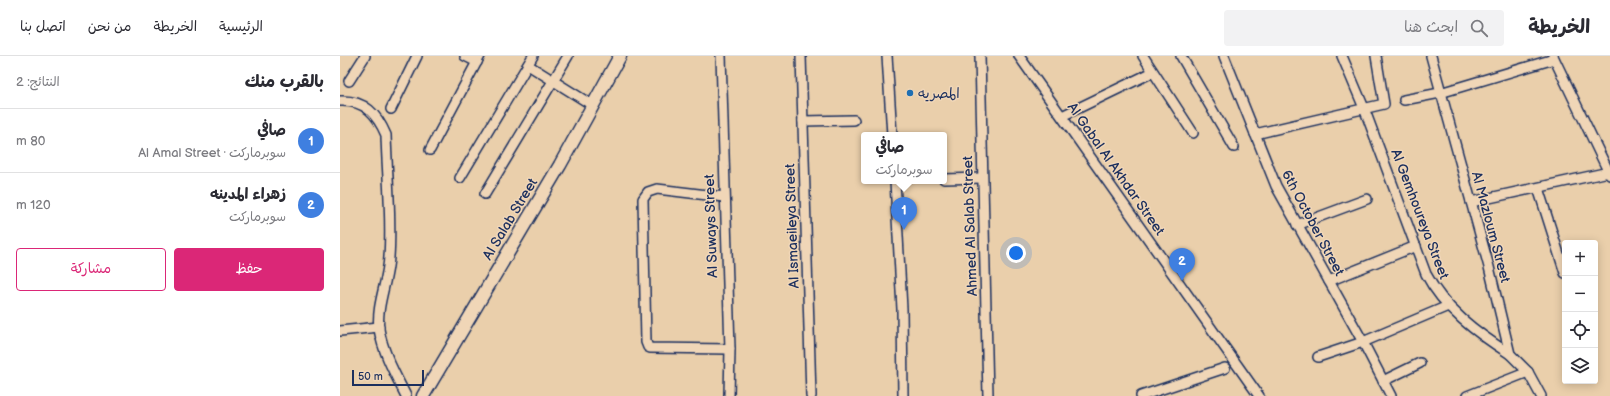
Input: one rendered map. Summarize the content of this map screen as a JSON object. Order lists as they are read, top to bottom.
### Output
{
  "streets": {
    "street": [
      "Al Gabal Al Akhdar Street",
      "Al Gemhoureya Street",
      "Al Salab Street",
      "6th October Street",
      "Al Suways Street",
      "Al Ismaeileya Street",
      "Ahmed Al Salab Street",
      "Al Mazloum Street"
    ]
  },
  "crossings": [
    ["Al Gemhoureya Street", "Al Mazloum Street"]
  ],
  "places": ["المصريه"],
  "scale_bar": "50 m",
  "page": {
    "header": "الخريطة",
    "search": "ابحث هنا",
    "nav": [
      "الرئيسية",
      "الخريطة",
      "من نحن",
      "اتصل بنا"
    ],
    "heading": ["بالقرب منك", "النتائج: 2"],
    "list": [
      {
        "mark": "1",
        "name": "صافي",
        "note": "سوبرماركت · Al Amal Street",
        "value": "80 m"
      },
      {
        "mark": "2",
        "name": "زهراء المدينه",
        "note": "سوبرماركت",
        "value": "120 m"
      }
    ],
    "popup": ["صافي", "سوبرماركت"],
    "pins": ["1", "2"],
    "buttons": ["حفظ", "مشاركة"],
    "map_buttons": ["+", "−"],
    "scale": "50 m"
  }
}
